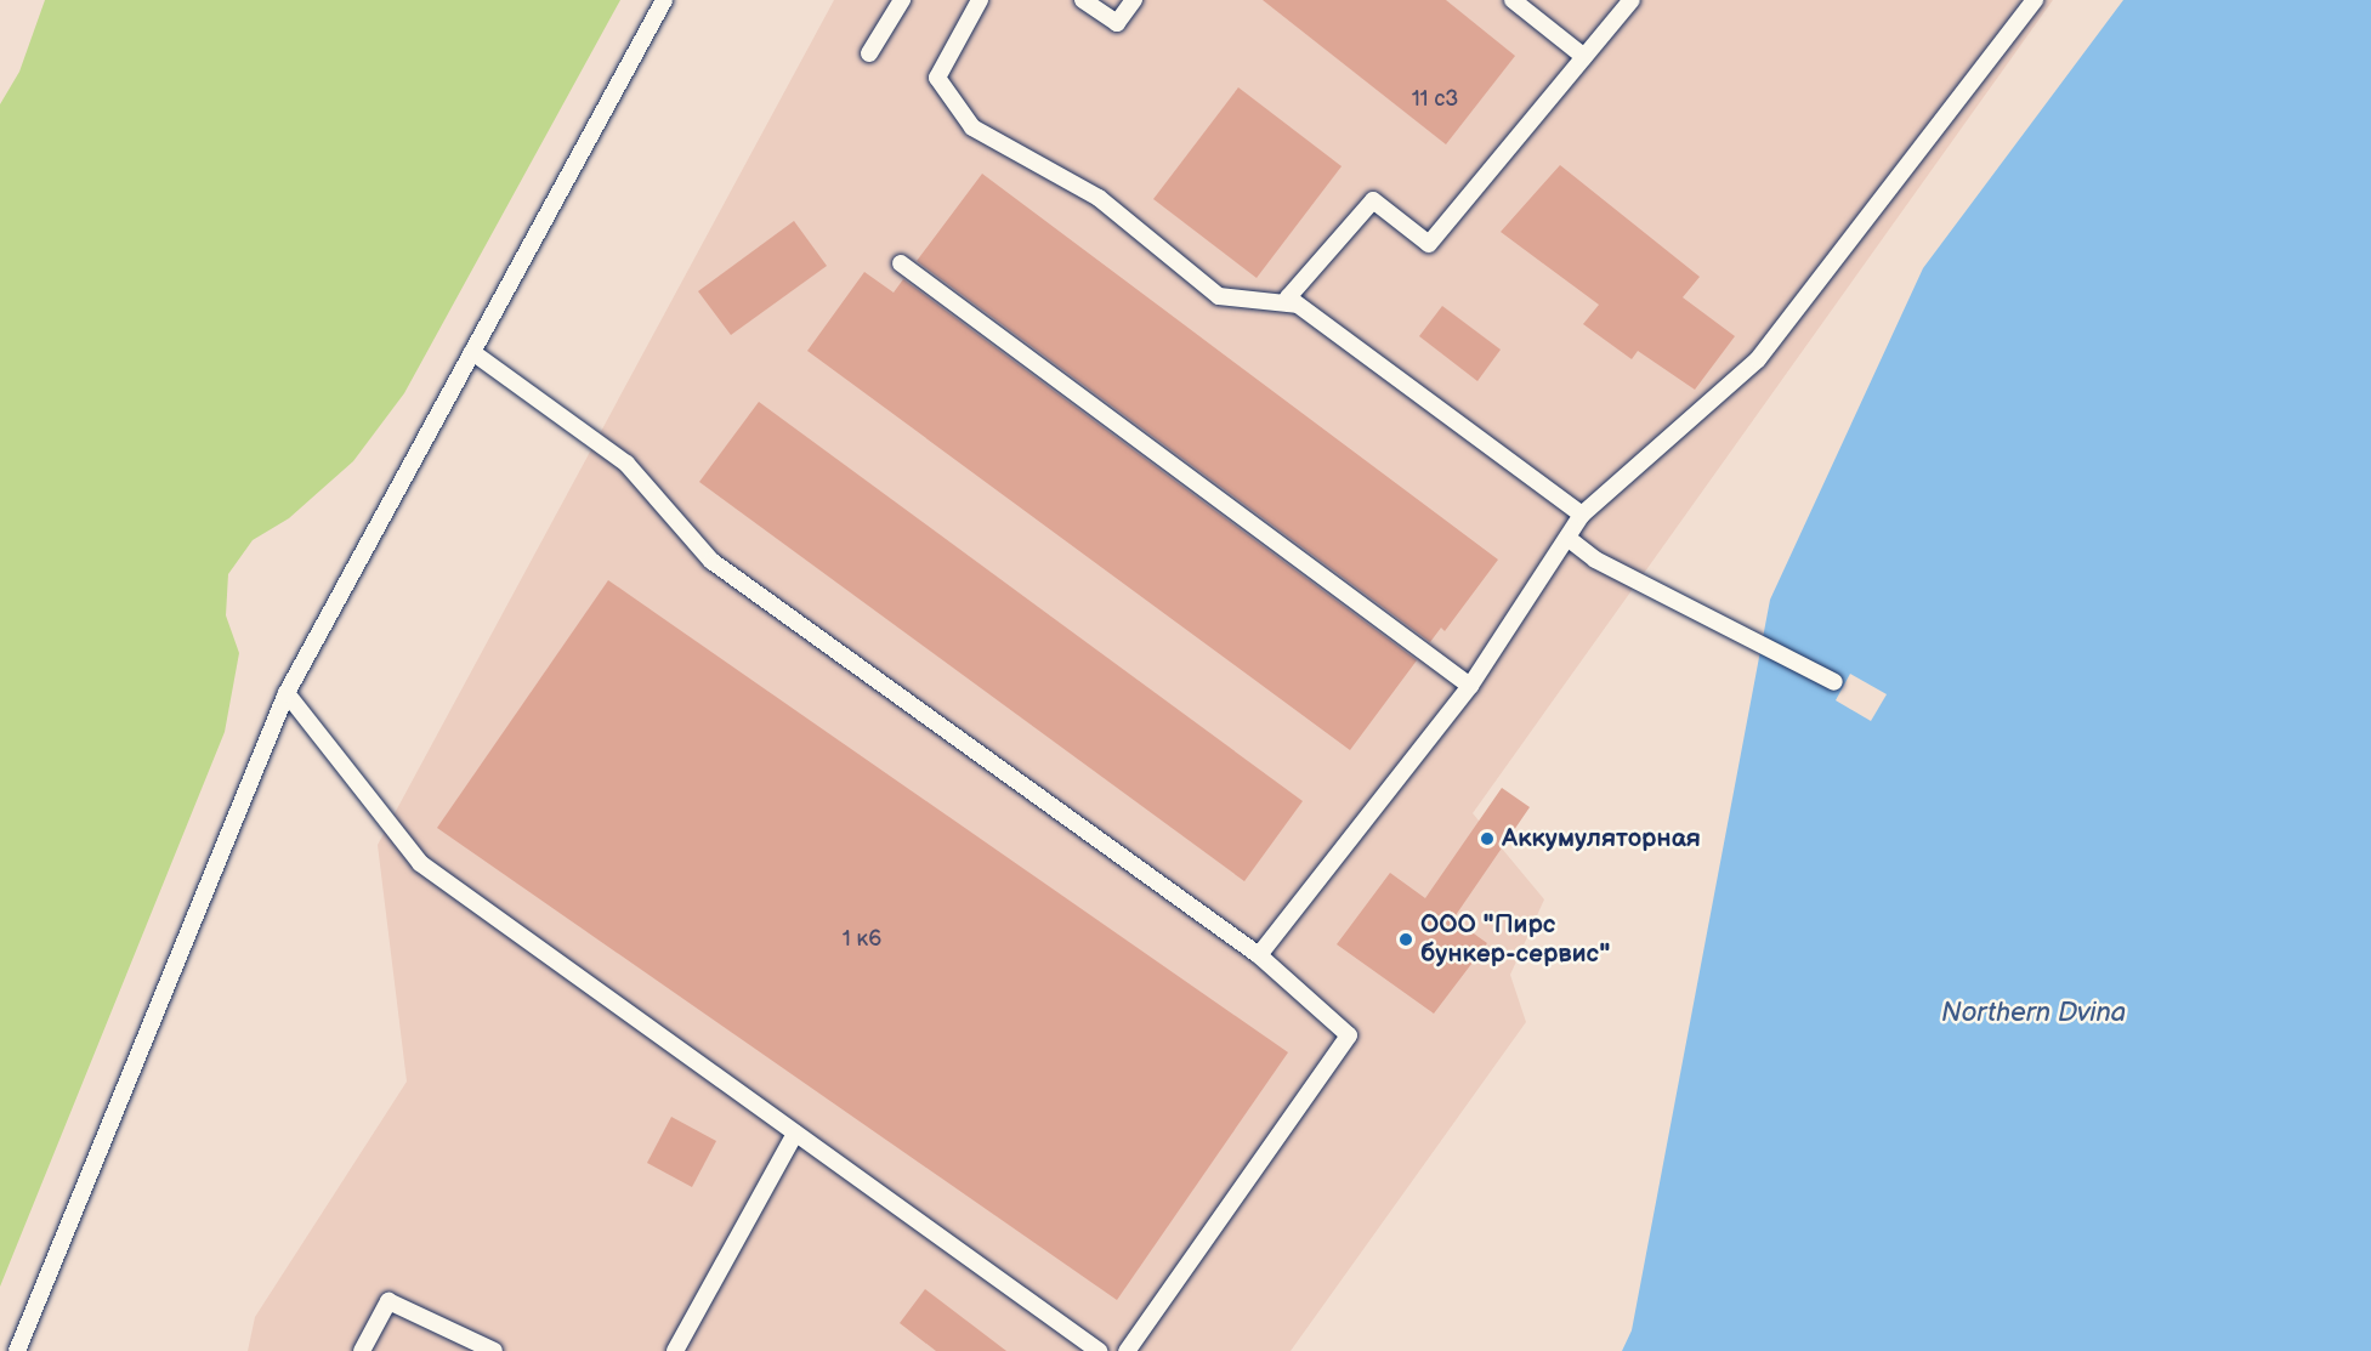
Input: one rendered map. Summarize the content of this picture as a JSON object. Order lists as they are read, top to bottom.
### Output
{
  "water": ["Northern Dvina"],
  "places": ["Аккумуляторная", "ООО \"Пирс бункер-сервис\""],
  "house_numbers": ["11 с3", "1 к6"]
}
